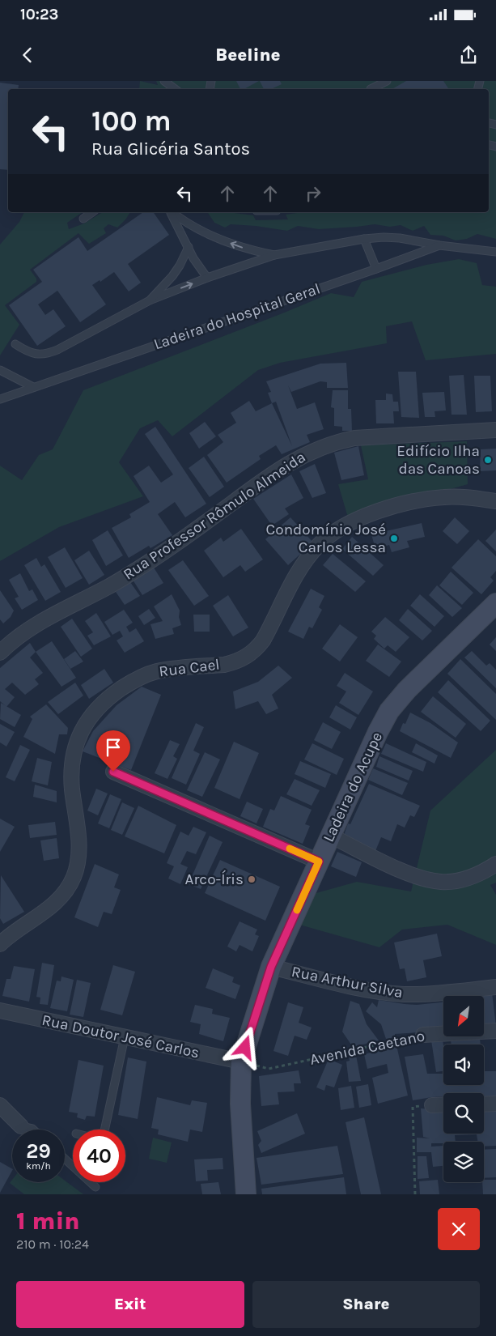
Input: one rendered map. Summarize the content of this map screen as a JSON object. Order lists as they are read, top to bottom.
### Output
{
  "streets": {
    "street": [
      "Rua Professor Rômulo Almeida",
      "Rua Cael",
      "Ladeira do Acupe",
      "Rua Arthur Silva",
      "Rua Doutor José Carlos",
      "Avenida Caetano"
    ],
    "lane": ["Ladeira do Hospital Geral"]
  },
  "crossings": [
    ["Ladeira do Acupe", "Rua Arthur Silva"],
    ["Ladeira do Acupe", "Rua Doutor José Carlos"],
    ["Ladeira do Acupe", "Avenida Caetano"],
    ["Rua Doutor José Carlos", "Avenida Caetano"]
  ],
  "places": ["Edifício Ilha das Canoas", "Condomínio José Carlos Lessa", "Arco-Íris"],
  "north": "bottom left",
  "page": {
    "status": "10:23",
    "header": "Beeline",
    "turn": ["100 m", "Rua Glicéria Santos"],
    "speed": "29 km/h",
    "limit": "40",
    "heading": ["1 min", "210 m · 10:24"],
    "buttons": ["Exit", "Share"]
  }
}
